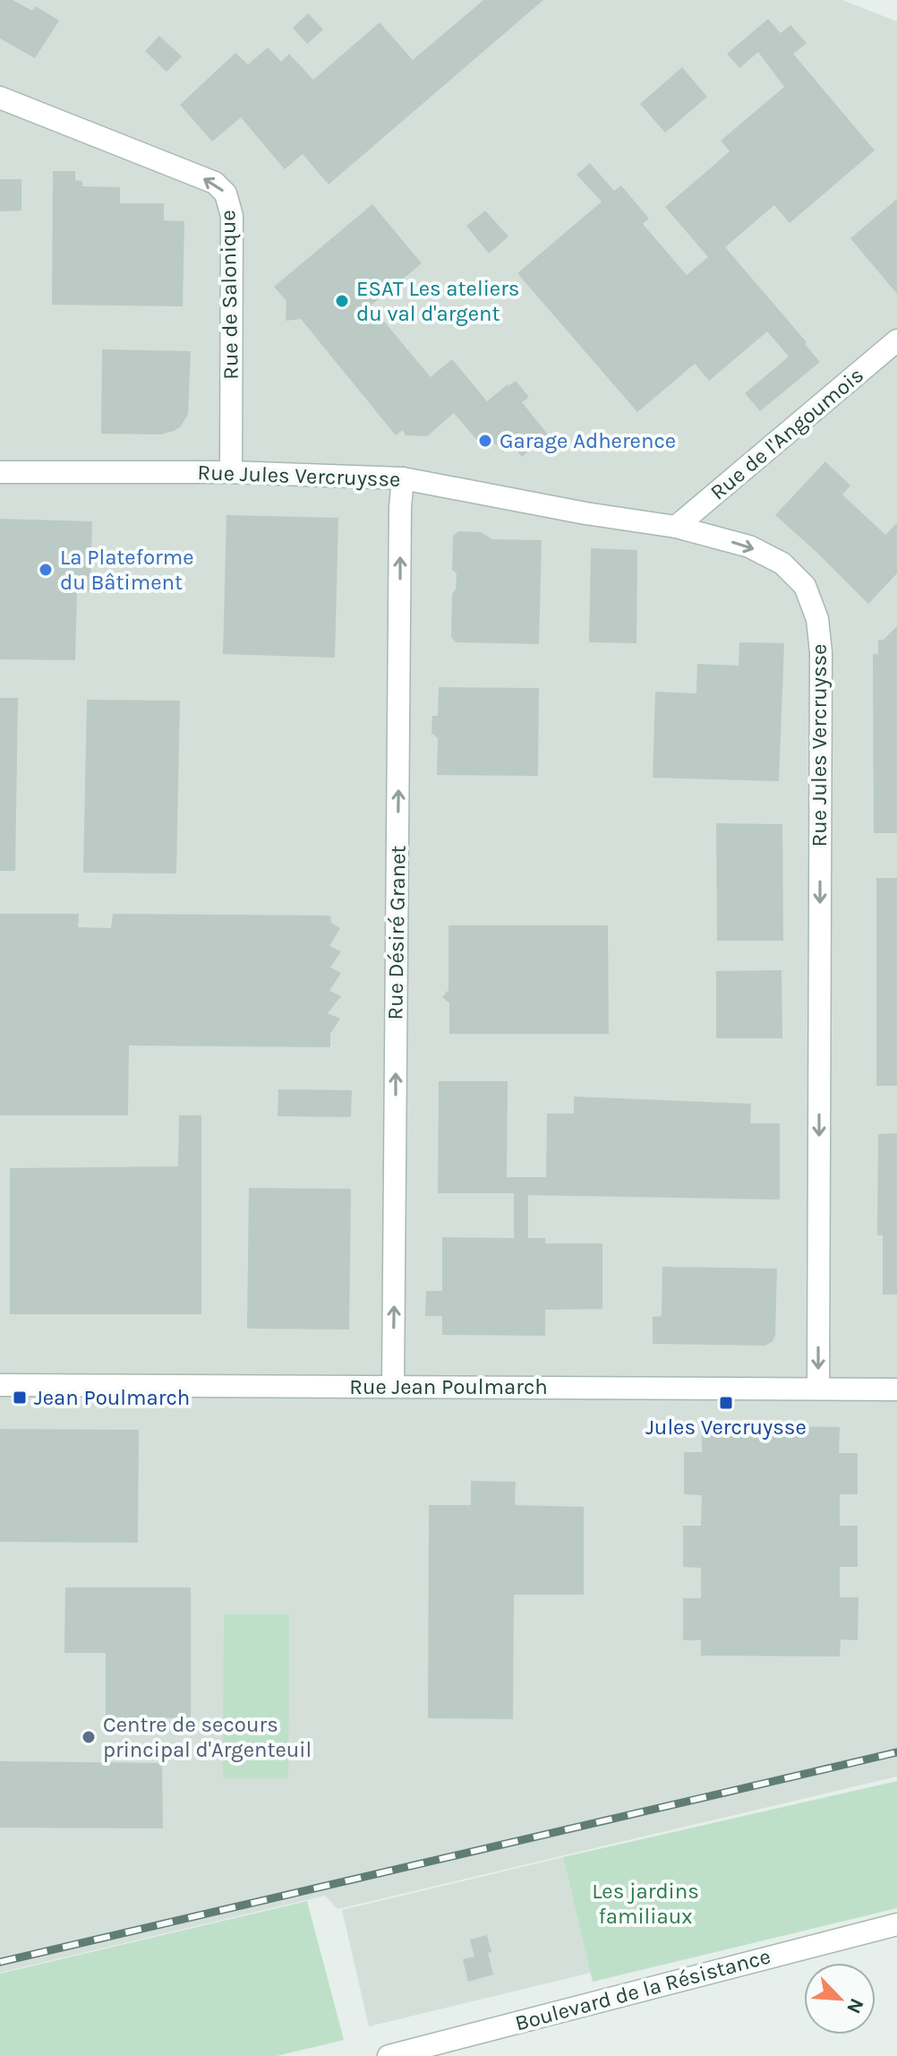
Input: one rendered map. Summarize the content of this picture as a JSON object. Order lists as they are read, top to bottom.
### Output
{
  "streets": {
    "street": [
      "Rue de Salonique",
      "Rue de l'Angoumois",
      "Rue Jules Vercruysse",
      "Rue Désiré Granet",
      "Rue Jean Poulmarch",
      "Boulevard de la Résistance"
    ]
  },
  "crossings": [
    ["Rue de Salonique", "Rue Jules Vercruysse"],
    ["Rue de l'Angoumois", "Rue Jules Vercruysse"],
    ["Rue Jules Vercruysse", "Rue Désiré Granet"],
    ["Rue Jules Vercruysse", "Rue Jean Poulmarch"],
    ["Rue Désiré Granet", "Rue Jean Poulmarch"]
  ],
  "one_way": ["Rue de Salonique", "Rue Jules Vercruysse", "Rue Désiré Granet"],
  "parks": ["Les jardins familiaux"],
  "places": {
    "other": [
      "ESAT Les ateliers du val d'argent",
      "Garage Adherence",
      "La Plateforme du Bâtiment",
      "Centre de secours principal d'Argenteuil"
    ],
    "transit": ["Jean Poulmarch", "Jules Vercruysse"]
  },
  "north": "bottom right"
}
